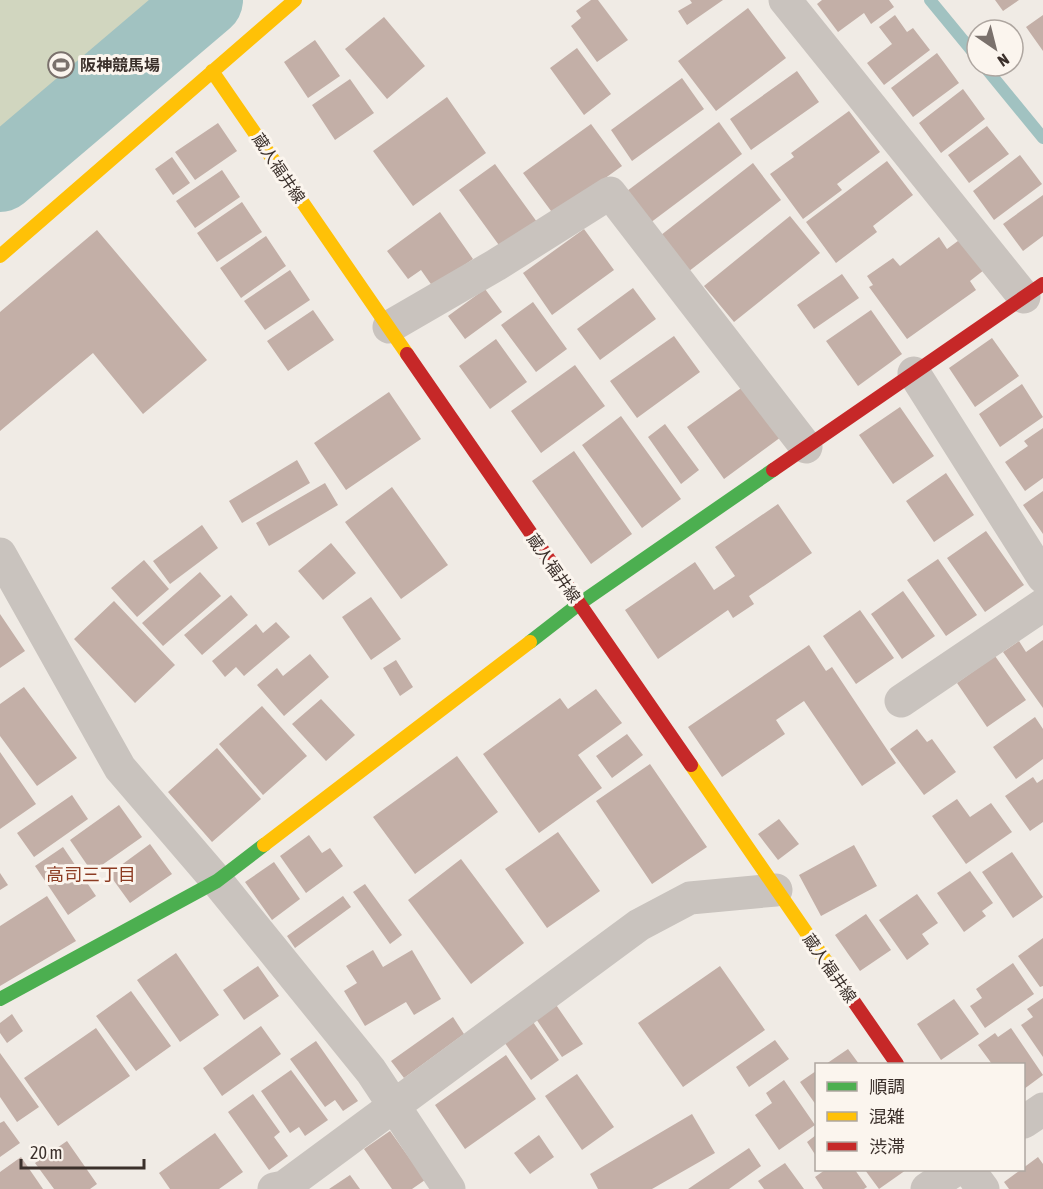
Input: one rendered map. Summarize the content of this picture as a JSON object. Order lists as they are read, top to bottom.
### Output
{
  "streets": {
    "street": ["蔵人福井線"]
  },
  "districts": ["高司三丁目"],
  "places": {
    "sports": ["阪神競馬場"]
  },
  "legend": ["順調", "混雑", "渋滞"],
  "scale_bar": "20 m",
  "north": "bottom right"
}
